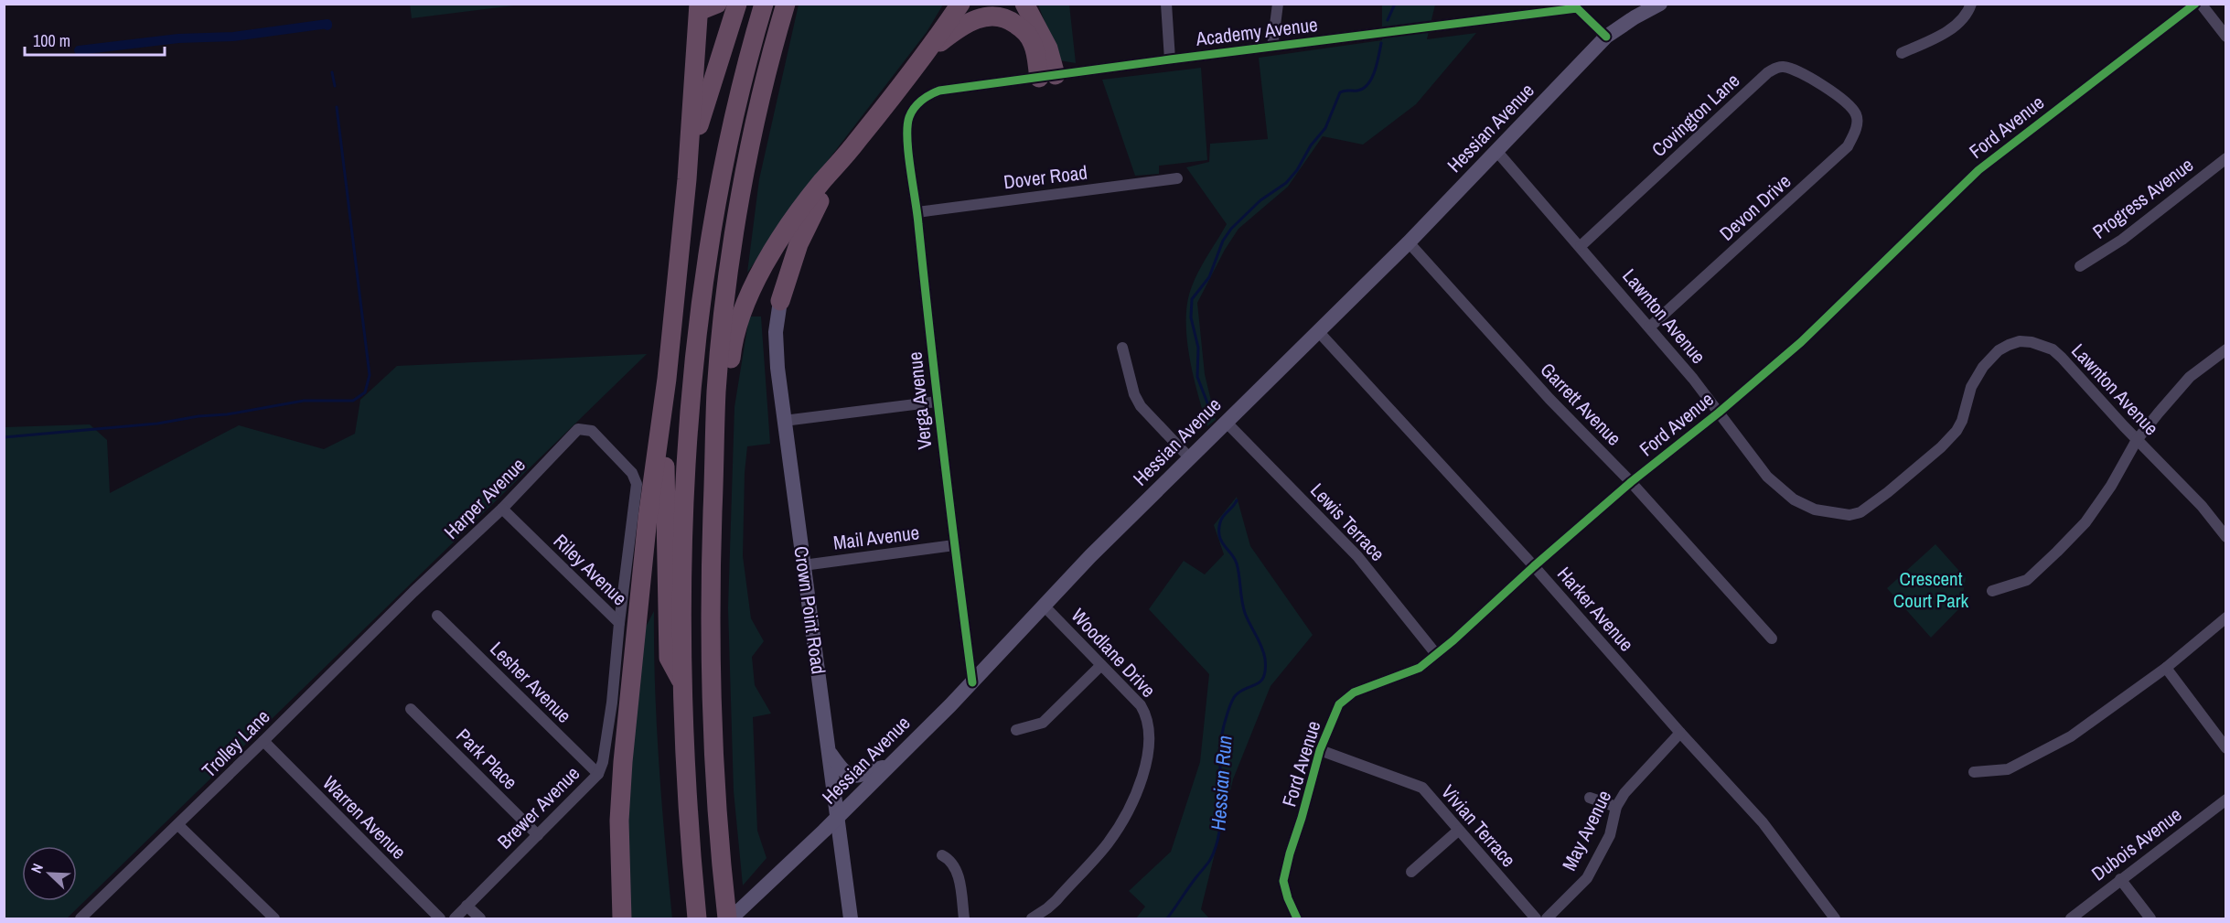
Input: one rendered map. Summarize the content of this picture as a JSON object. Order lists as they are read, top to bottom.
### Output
{
  "streets": {
    "main road": ["Hessian Avenue", "Crown Point Road"],
    "street": [
      "Academy Avenue",
      "Covington Lane",
      "Ford Avenue",
      "Dover Road",
      "Progress Avenue",
      "Devon Drive",
      "Lawnton Avenue",
      "Verga Avenue",
      "Garrett Avenue",
      "Harper Avenue",
      "Lewis Terrace",
      "Mail Avenue",
      "Riley Avenue",
      "Harker Avenue",
      "Woodlane Drive",
      "Lesher Avenue",
      "Trolley Lane",
      "Park Place",
      "Brewer Avenue",
      "Warren Avenue",
      "Vivian Terrace",
      "May Avenue",
      "Dubois Avenue"
    ]
  },
  "crossings": [
    ["Academy Avenue", "Hessian Avenue"],
    ["Academy Avenue", "Verga Avenue"],
    ["Covington Lane", "Devon Drive"],
    ["Covington Lane", "Lawnton Avenue"],
    ["Ford Avenue", "Lawnton Avenue"],
    ["Ford Avenue", "Garrett Avenue"],
    ["Ford Avenue", "Lewis Terrace"],
    ["Ford Avenue", "Harker Avenue"],
    ["Ford Avenue", "Vivian Terrace"],
    ["Hessian Avenue", "Lawnton Avenue"],
    ["Hessian Avenue", "Verga Avenue"],
    ["Hessian Avenue", "Garrett Avenue"],
    ["Hessian Avenue", "Lewis Terrace"],
    ["Hessian Avenue", "Harker Avenue"],
    ["Hessian Avenue", "Crown Point Road"],
    ["Hessian Avenue", "Woodlane Drive"],
    ["Dover Road", "Verga Avenue"],
    ["Devon Drive", "Lawnton Avenue"],
    ["Verga Avenue", "Mail Avenue"],
    ["Harper Avenue", "Riley Avenue"],
    ["Harper Avenue", "Trolley Lane"],
    ["Mail Avenue", "Crown Point Road"],
    ["Riley Avenue", "Brewer Avenue"],
    ["Harker Avenue", "May Avenue"],
    ["Lesher Avenue", "Brewer Avenue"],
    ["Trolley Lane", "Warren Avenue"],
    ["Park Place", "Brewer Avenue"]
  ],
  "water": ["Hessian Run"],
  "parks": ["Crescent Court Park"],
  "scale_bar": "100 m",
  "north": "top left"
}
